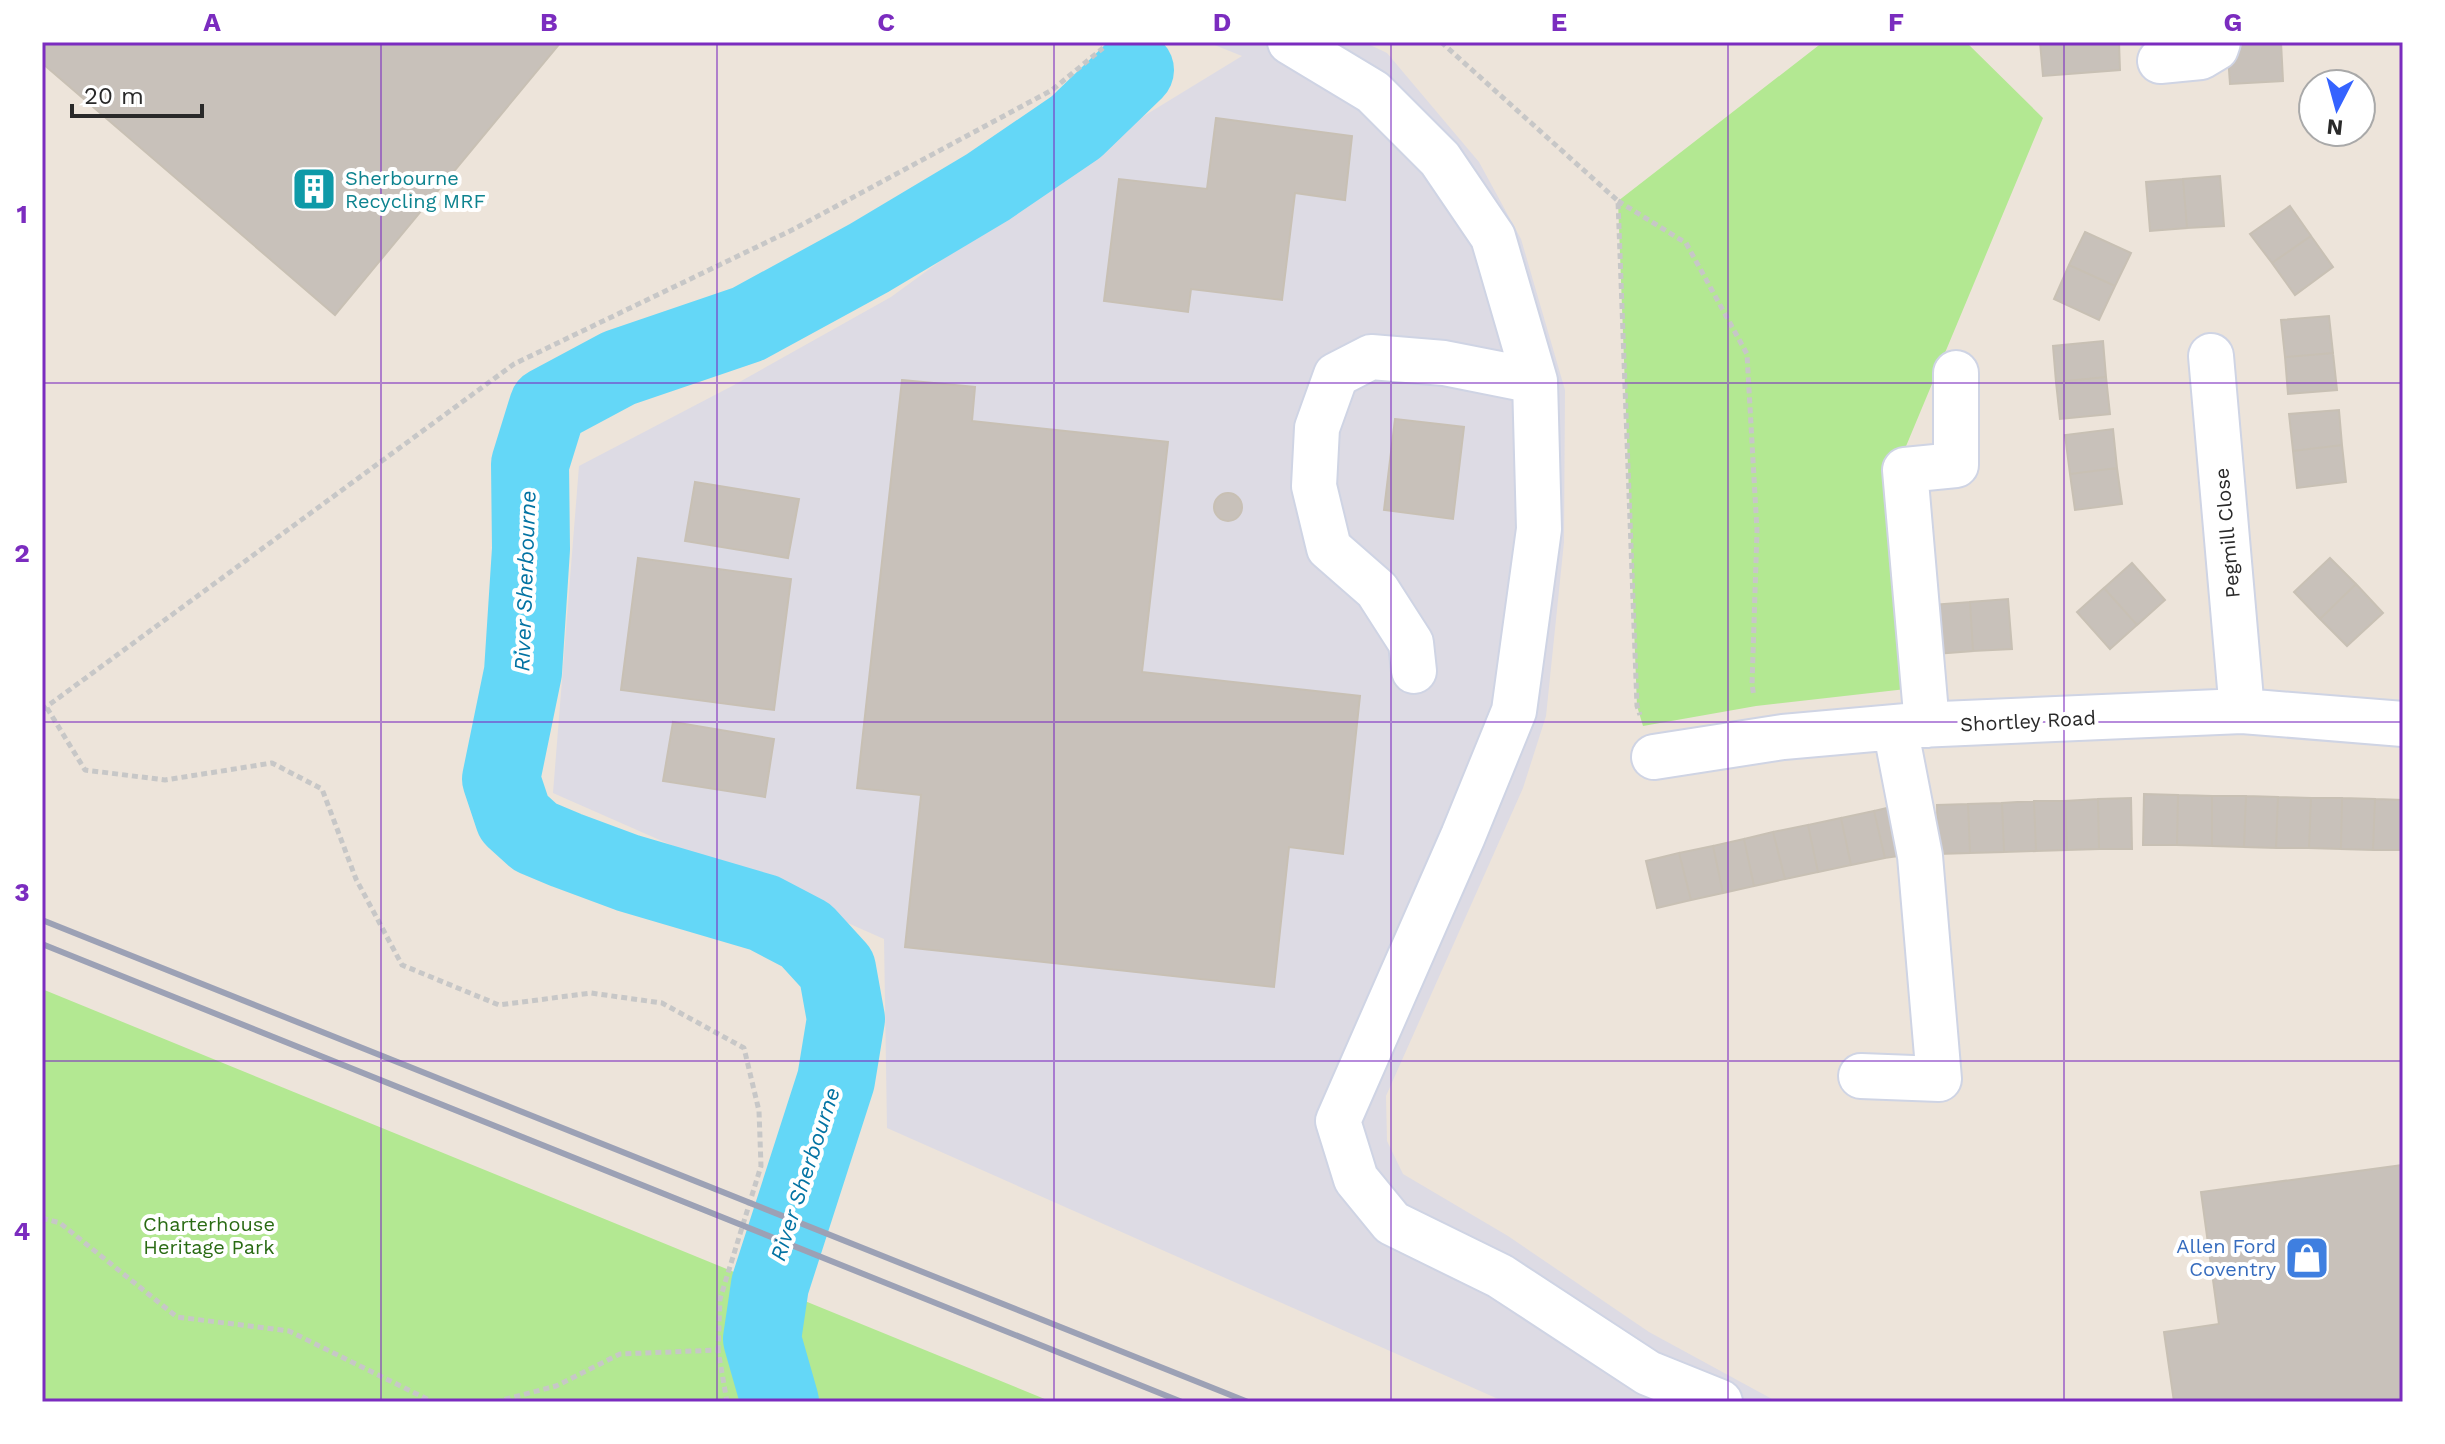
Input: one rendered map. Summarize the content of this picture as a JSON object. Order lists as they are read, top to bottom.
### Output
{
  "streets": {
    "street": ["Pegmill Close", "Shortley Road"]
  },
  "crossings": [
    ["Pegmill Close", "Shortley Road"]
  ],
  "water": ["River Sherbourne"],
  "parks": ["Charterhouse Heritage Park"],
  "places": {
    "building": ["Sherbourne Recycling MRF"],
    "shop": ["Allen Ford Coventry"]
  },
  "scale_bar": "20 m",
  "north": "bottom",
  "grid": {
    "columns": [
      "A",
      "B",
      "C",
      "D",
      "E",
      "F",
      "G"
    ],
    "rows": [
      "1",
      "2",
      "3",
      "4"
    ]
  }
}
